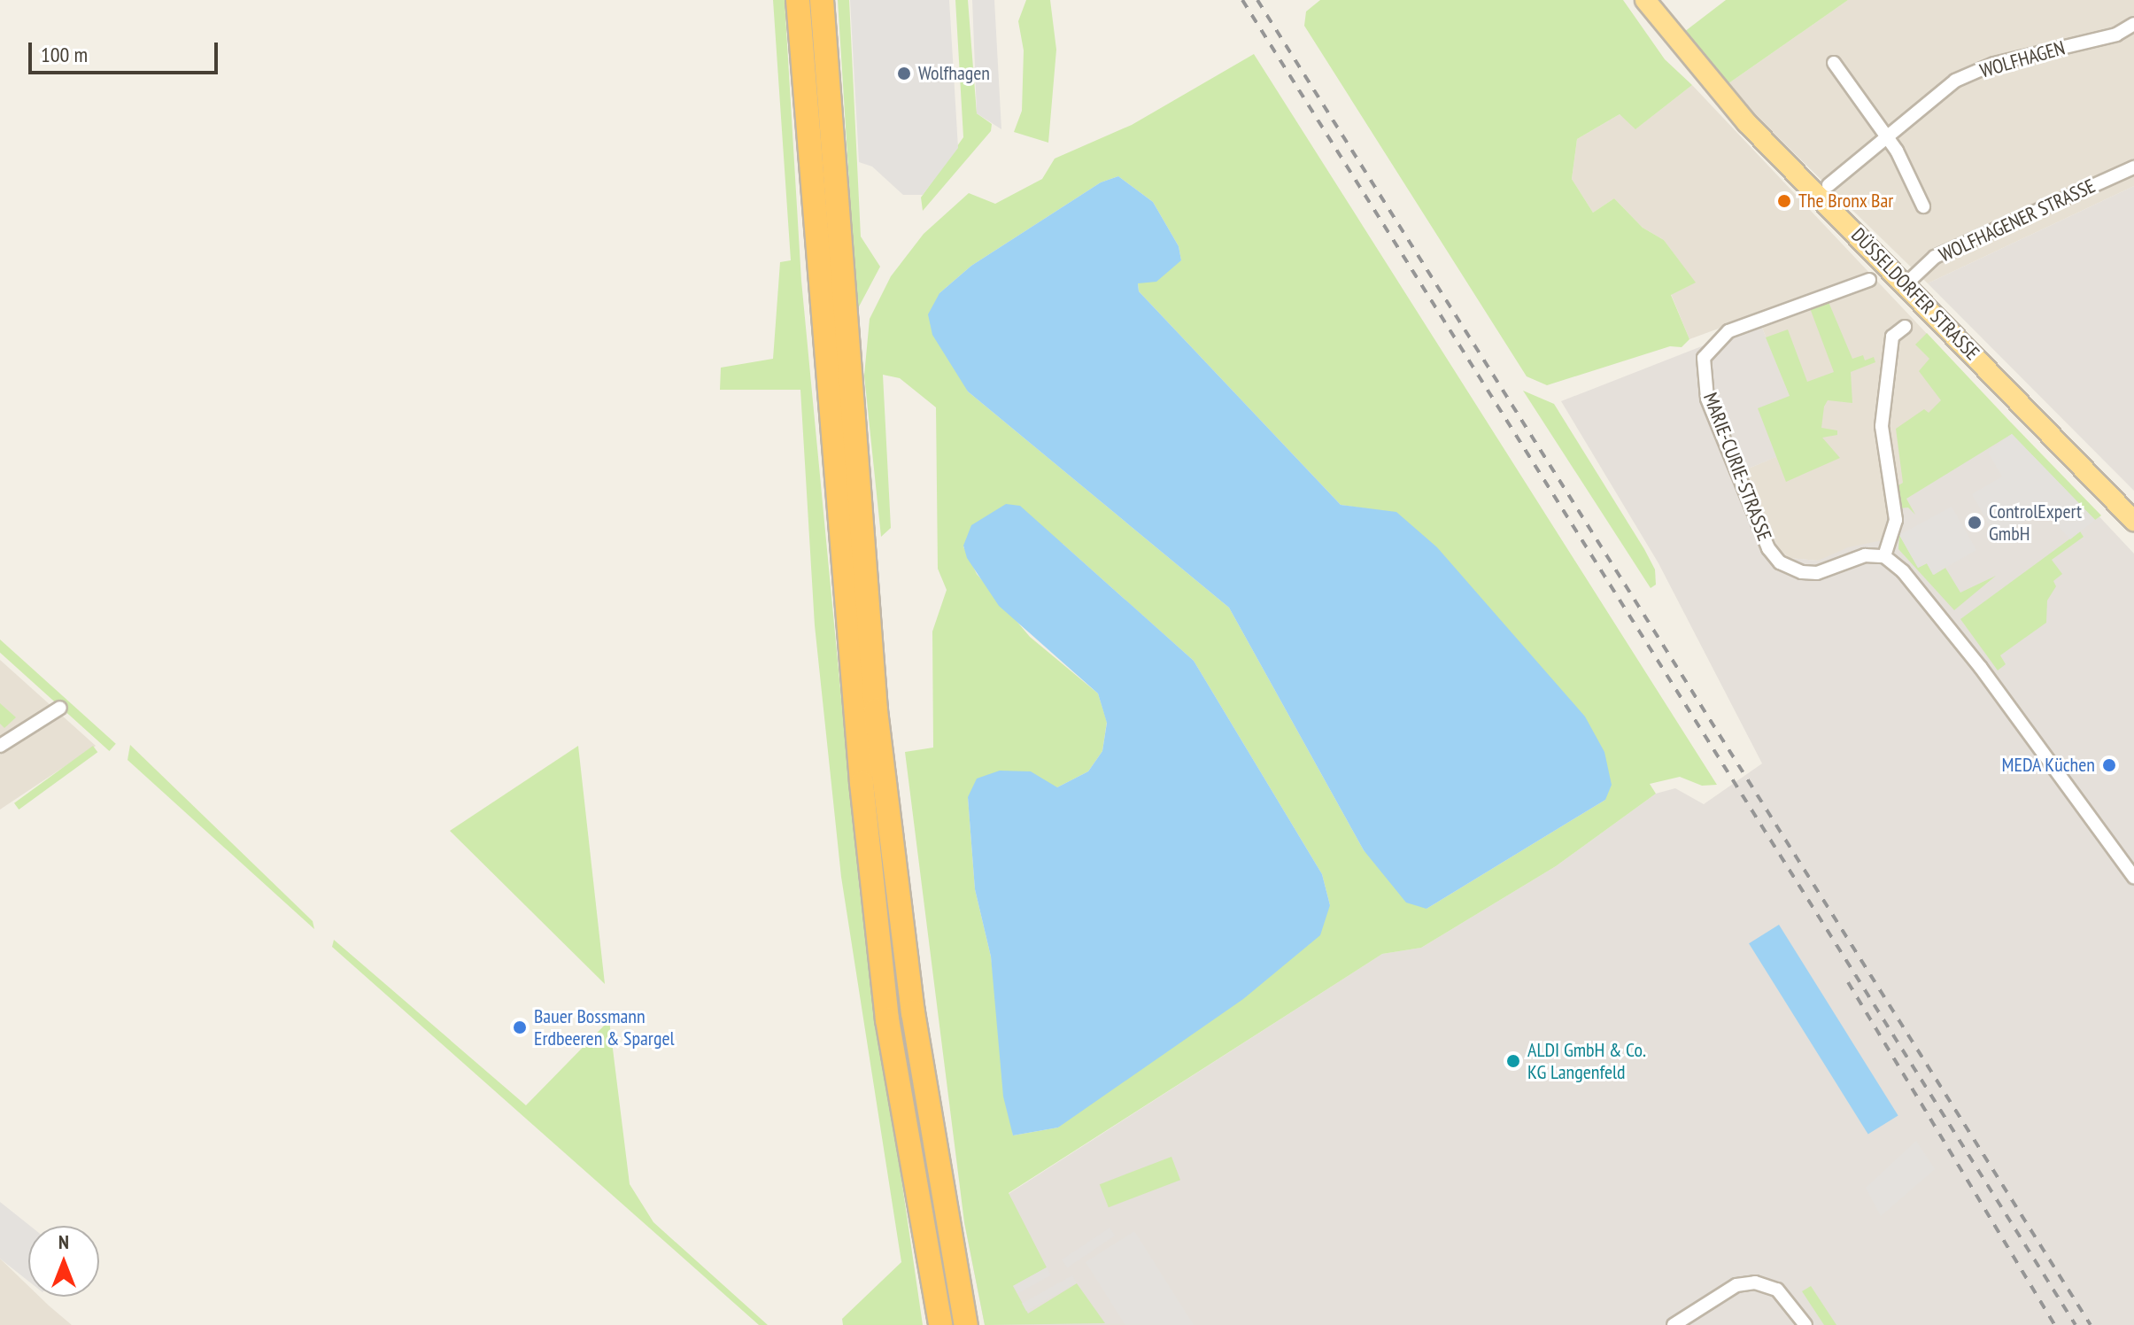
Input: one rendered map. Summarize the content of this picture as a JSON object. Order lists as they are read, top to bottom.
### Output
{
  "streets": {
    "main road": ["DÜSSELDORFER STRASSE"],
    "street": ["WOLFHAGEN", "WOLFHAGENER STRASSE", "MARIE-CURIE-STRASSE"]
  },
  "crossings": [
    ["WOLFHAGENER STRASSE", "DÜSSELDORFER STRASSE"]
  ],
  "places": [
    "Wolfhagen",
    "The Bronx Bar",
    "ControlExpert GmbH",
    "MEDA Küchen",
    "Bauer Bossmann Erdbeeren & Spargel",
    "ALDI GmbH & Co. KG Langenfeld"
  ],
  "scale_bar": "100 m",
  "north": "top"
}
